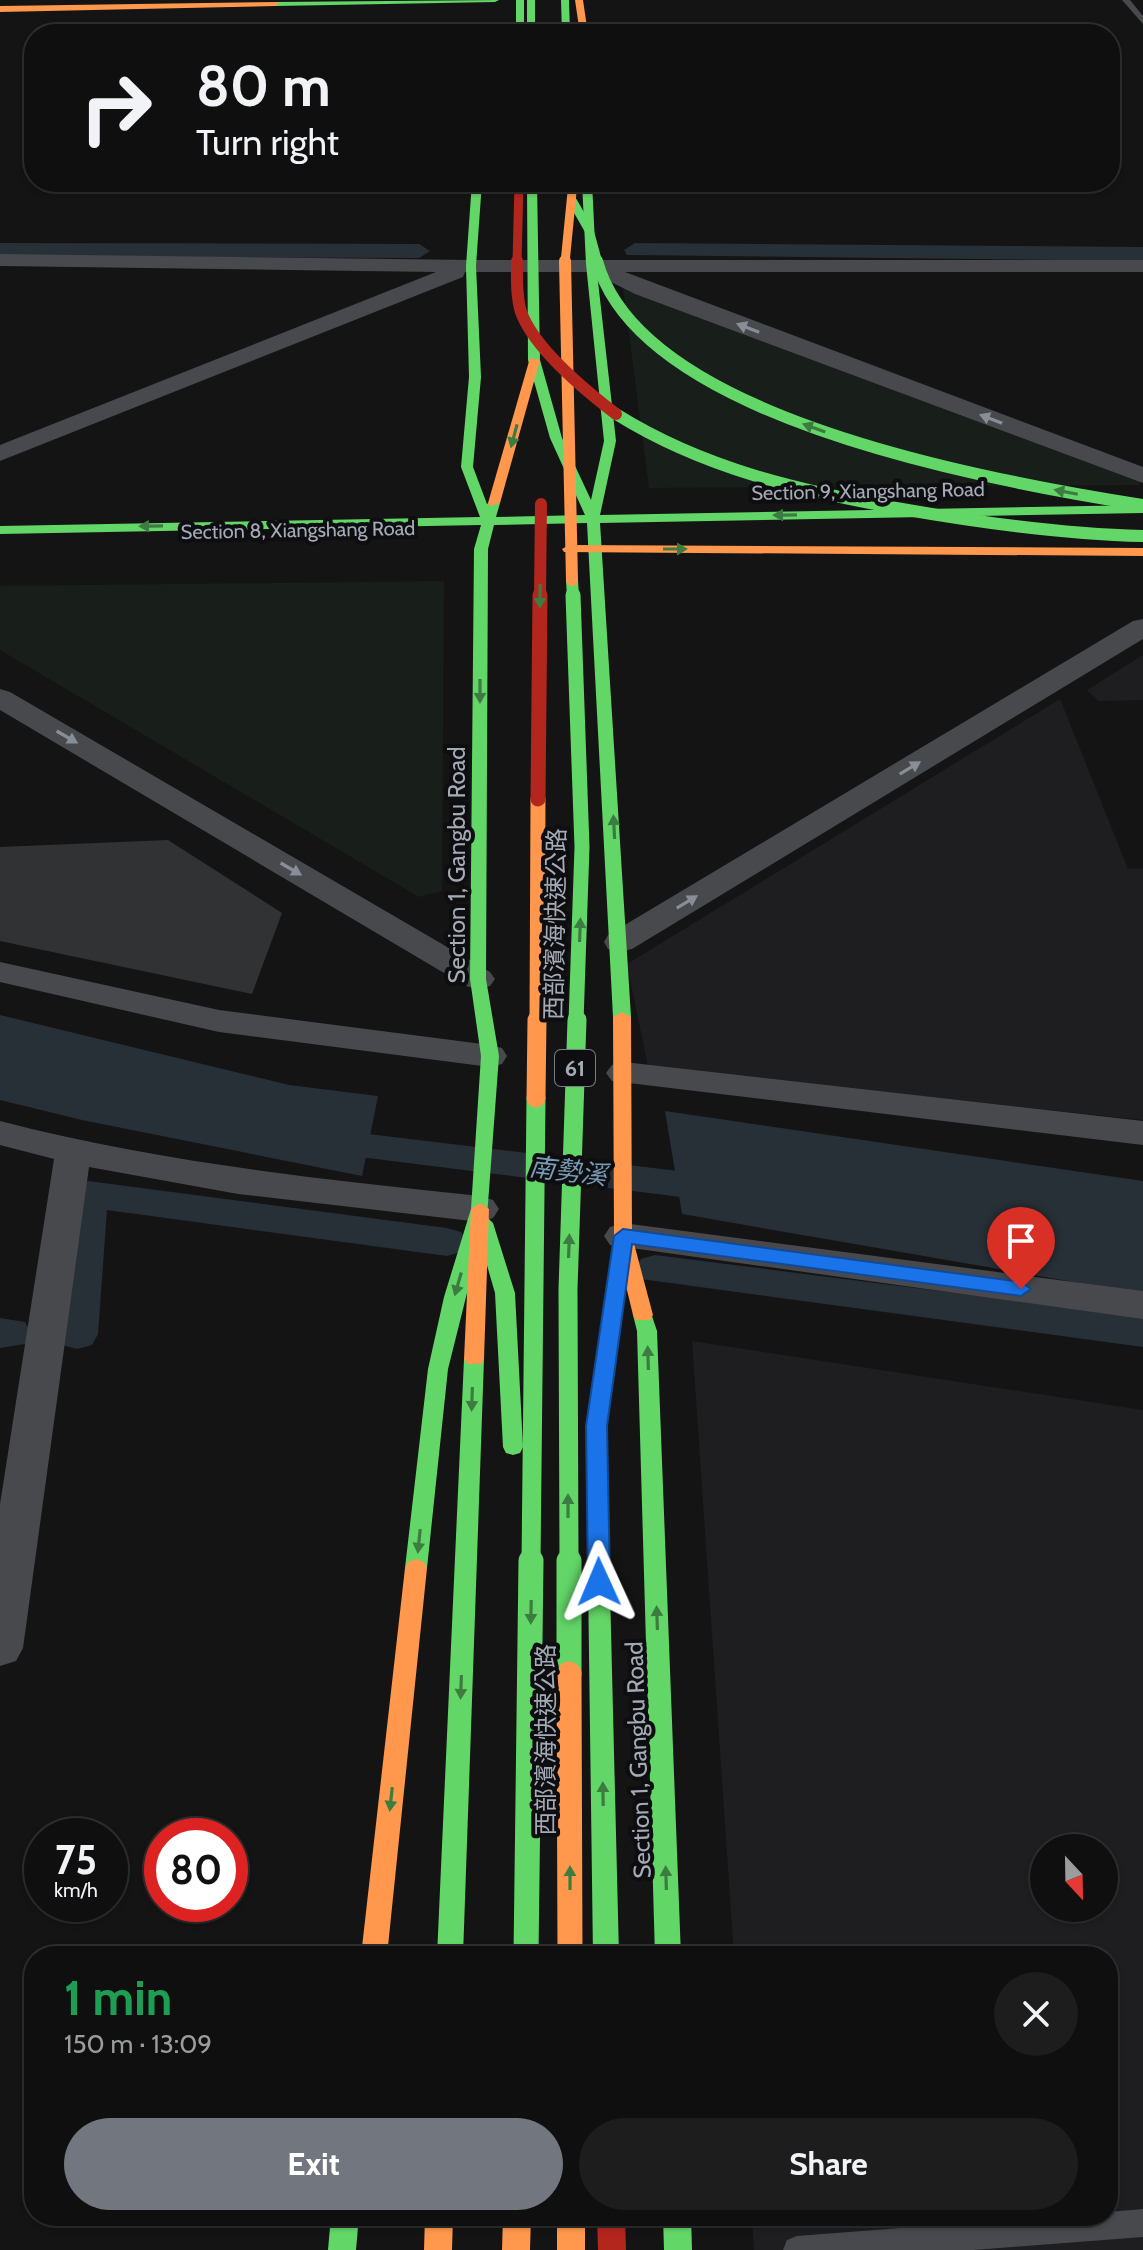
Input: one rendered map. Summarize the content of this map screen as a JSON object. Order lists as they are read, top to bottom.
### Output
{
  "streets": {
    "main road": [
      "Section 9, Xiangshang Road",
      "Section 8, Xiangshang Road",
      "Section 1, Gangbu Road",
      "西部濱海快速公路",
      "61"
    ]
  },
  "crossings": [
    ["Section 9, Xiangshang Road", "Section 8, Xiangshang Road"],
    ["Section 9, Xiangshang Road", "Section 1, Gangbu Road"],
    ["Section 8, Xiangshang Road", "Section 1, Gangbu Road"]
  ],
  "one_way": ["Section 8, Xiangshang Road"],
  "water": ["南勢溪"],
  "north": "bottom",
  "page": {
    "turn": ["80 m", "Turn right"],
    "speed": "75 km/h",
    "limit": "80",
    "heading": ["1 min", "150 m · 13:09"],
    "buttons": ["Exit", "Share"]
  }
}
